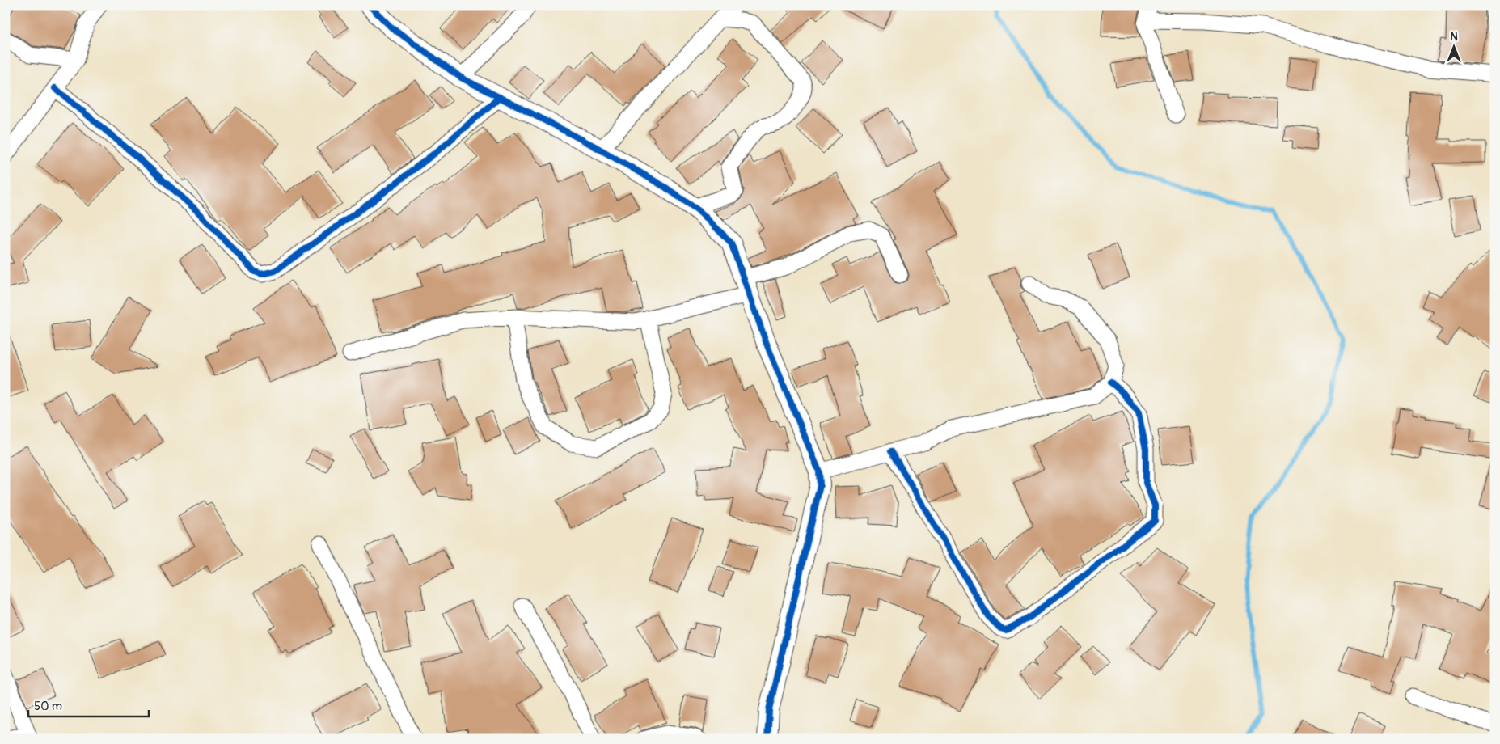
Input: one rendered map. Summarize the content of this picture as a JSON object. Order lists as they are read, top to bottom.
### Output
{
  "scale_bar": "50 m",
  "north": "top"
}
